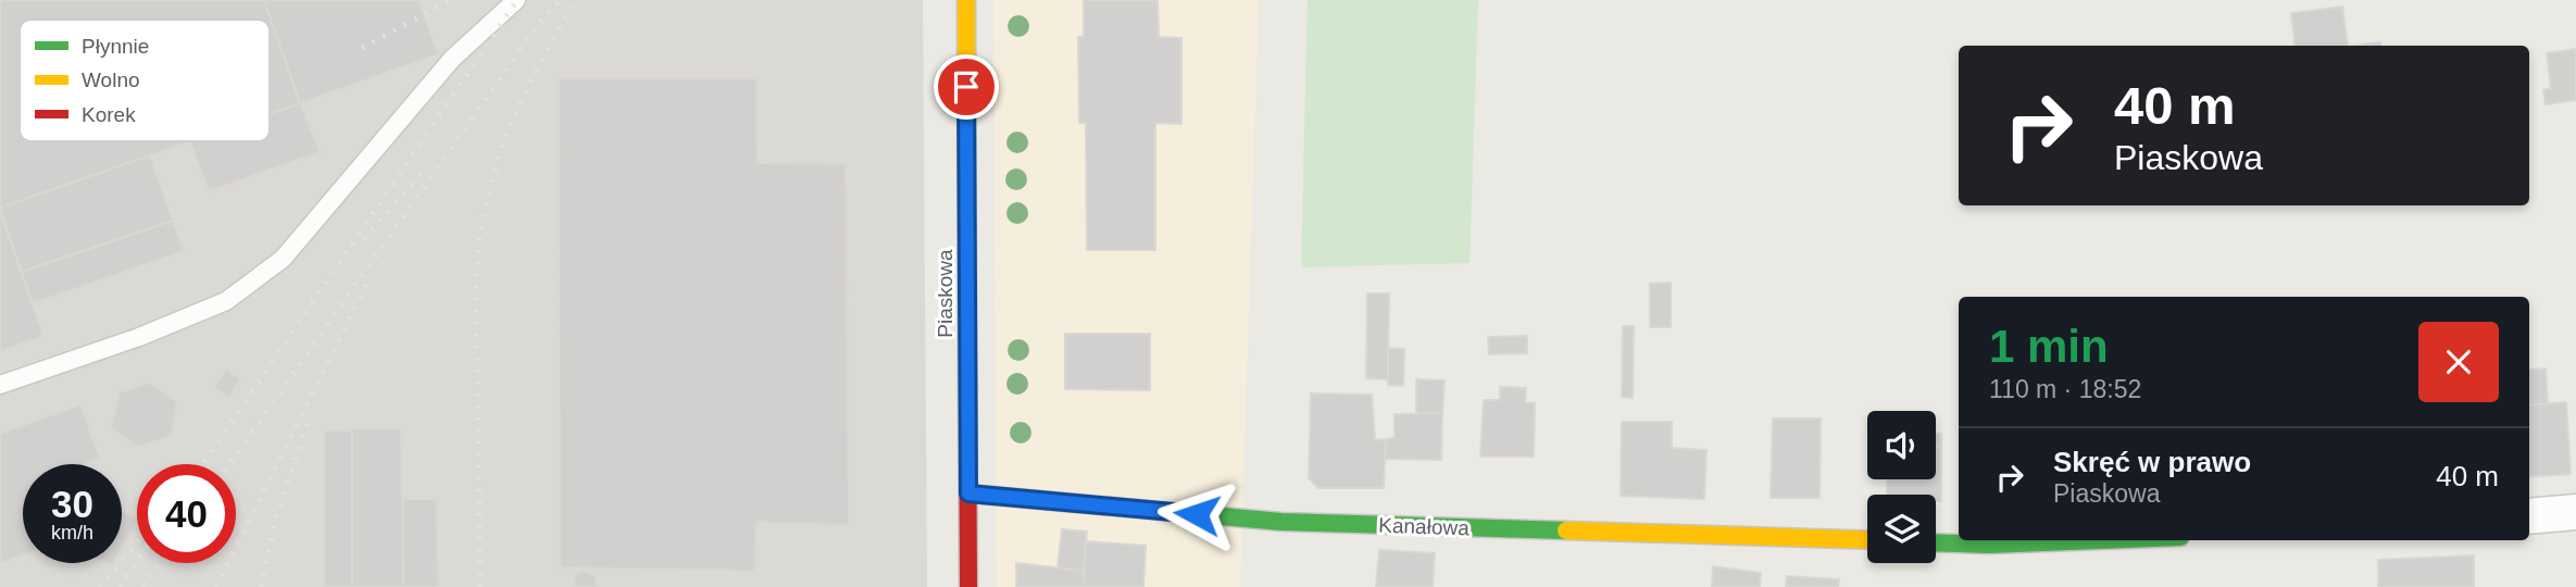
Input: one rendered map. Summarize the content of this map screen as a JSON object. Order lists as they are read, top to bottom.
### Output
{
  "streets": {
    "street": ["Piaskowa", "Kanałowa"]
  },
  "crossings": [
    ["Piaskowa", "Kanałowa"]
  ],
  "legend": ["Płynnie", "Wolno", "Korek"],
  "page": {
    "turn": ["40 m", "Piaskowa"],
    "heading": ["1 min", "110 m · 18:52"],
    "list": [
      {
        "name": "Skręć w prawo",
        "note": "Piaskowa",
        "value": "40 m"
      }
    ],
    "speed": "30 km/h",
    "limit": "40"
  }
}
